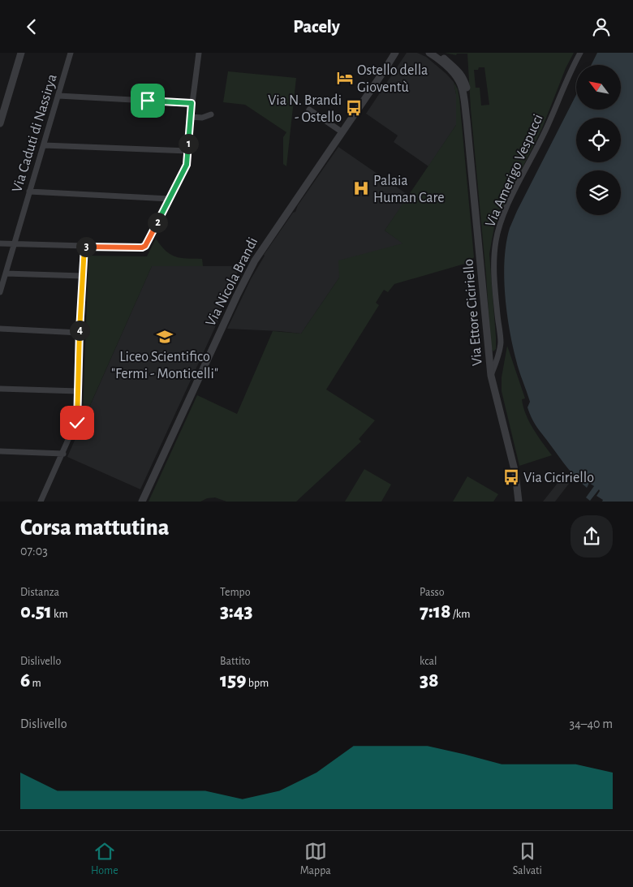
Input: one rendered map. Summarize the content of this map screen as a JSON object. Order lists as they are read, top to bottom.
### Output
{
  "streets": {
    "street": [
      "Via Caduti di Nassirya",
      "Via Amerigo Vespucci",
      "Via Nicola Brandi",
      "Via Ettore Ciciriello"
    ]
  },
  "crossings": [
    ["Via Amerigo Vespucci", "Via Ettore Ciciriello"]
  ],
  "places": {
    "hotel": ["Ostello della Gioventù"],
    "bus stop": ["Via N. Brandi - Ostello", "Via Ciciriello"],
    "hospital": ["Palaia Human Care"],
    "school or university": ["Liceo Scientifico \"Fermi - Monticelli\""]
  },
  "north": "top left",
  "page": {
    "header": "Pacely",
    "pins": [
      "1",
      "2",
      "3",
      "4"
    ],
    "heading": ["Corsa mattutina", "07:03"],
    "stats": [
      ["Distanza", "0.51 km"],
      ["Tempo", "3:43"],
      ["Passo", "7:18 /km"],
      ["Dislivello", "6 m"],
      ["Battito", "159 bpm"],
      ["kcal", "38"]
    ],
    "chart": ["Dislivello", "34–40 m"],
    "tabs": ["Home", "Mappa", "Salvati"]
  }
}
